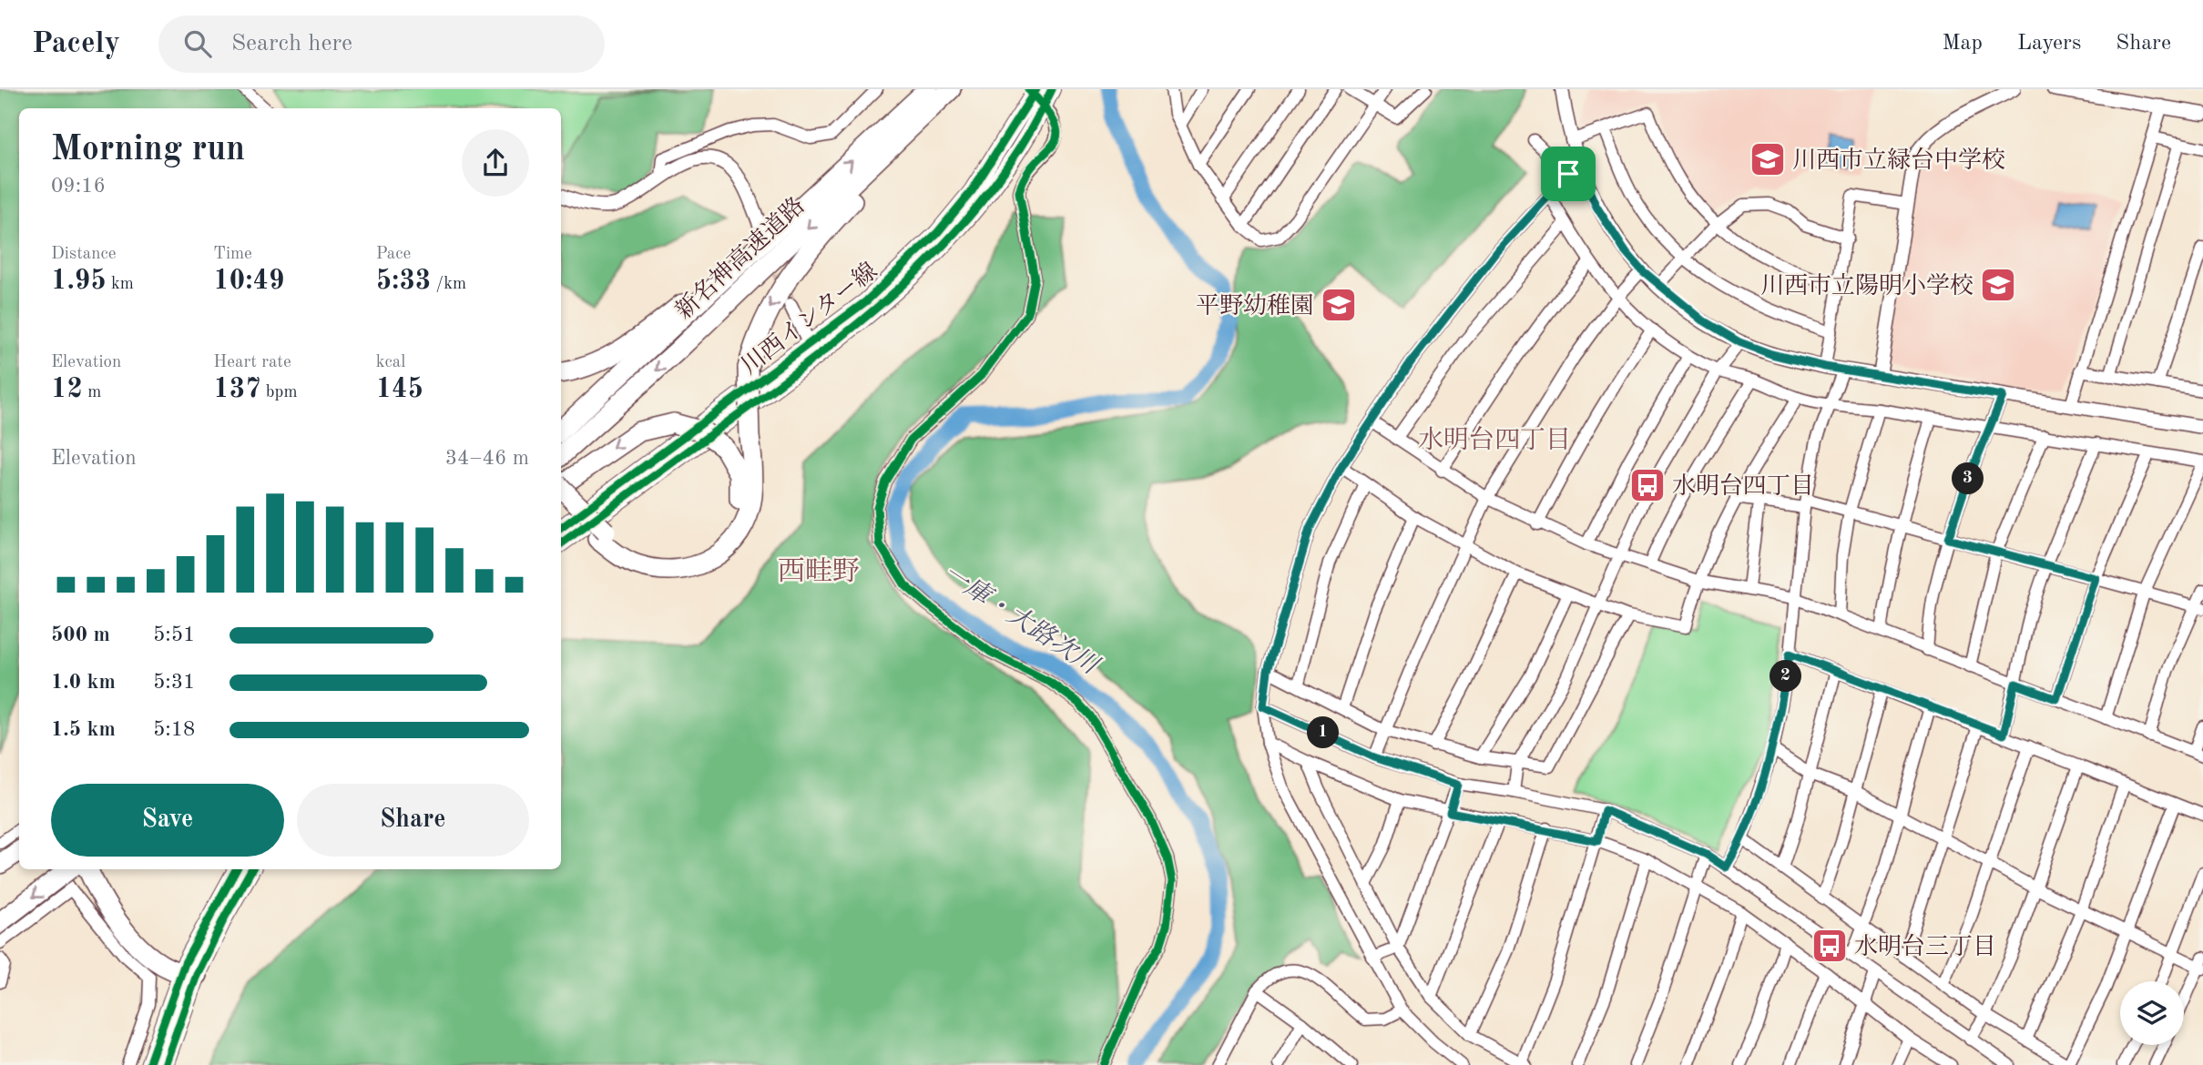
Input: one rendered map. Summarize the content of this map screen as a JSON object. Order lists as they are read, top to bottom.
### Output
{
  "streets": {
    "highway": ["新名神高速道路"],
    "main road": ["川西インター線"]
  },
  "districts": ["水明台四丁目", "西畦野"],
  "water": ["一庫・大路次川"],
  "places": {
    "school or university": ["川西市立緑台中学校", "川西市立陽明小学校", "平野幼稚園"],
    "bus stop": ["水明台四丁目", "水明台三丁目"]
  },
  "page": {
    "header": "Pacely",
    "search": "Search here",
    "nav": ["Map", "Layers", "Share"],
    "heading": ["Morning run", "09:16"],
    "stats": [
      ["Distance", "1.95 km"],
      ["Time", "10:49"],
      ["Pace", "5:33 /km"],
      ["Elevation", "12 m"],
      ["Heart rate", "137 bpm"],
      ["kcal", "145"]
    ],
    "chart": ["Elevation", "34–46 m"],
    "pins": ["3", "2", "1"],
    "list": [
      {
        "name": "500 m",
        "note": "5:51"
      },
      {
        "name": "1.0 km",
        "note": "5:31"
      },
      {
        "name": "1.5 km",
        "note": "5:18"
      }
    ],
    "buttons": ["Save", "Share"]
  }
}
